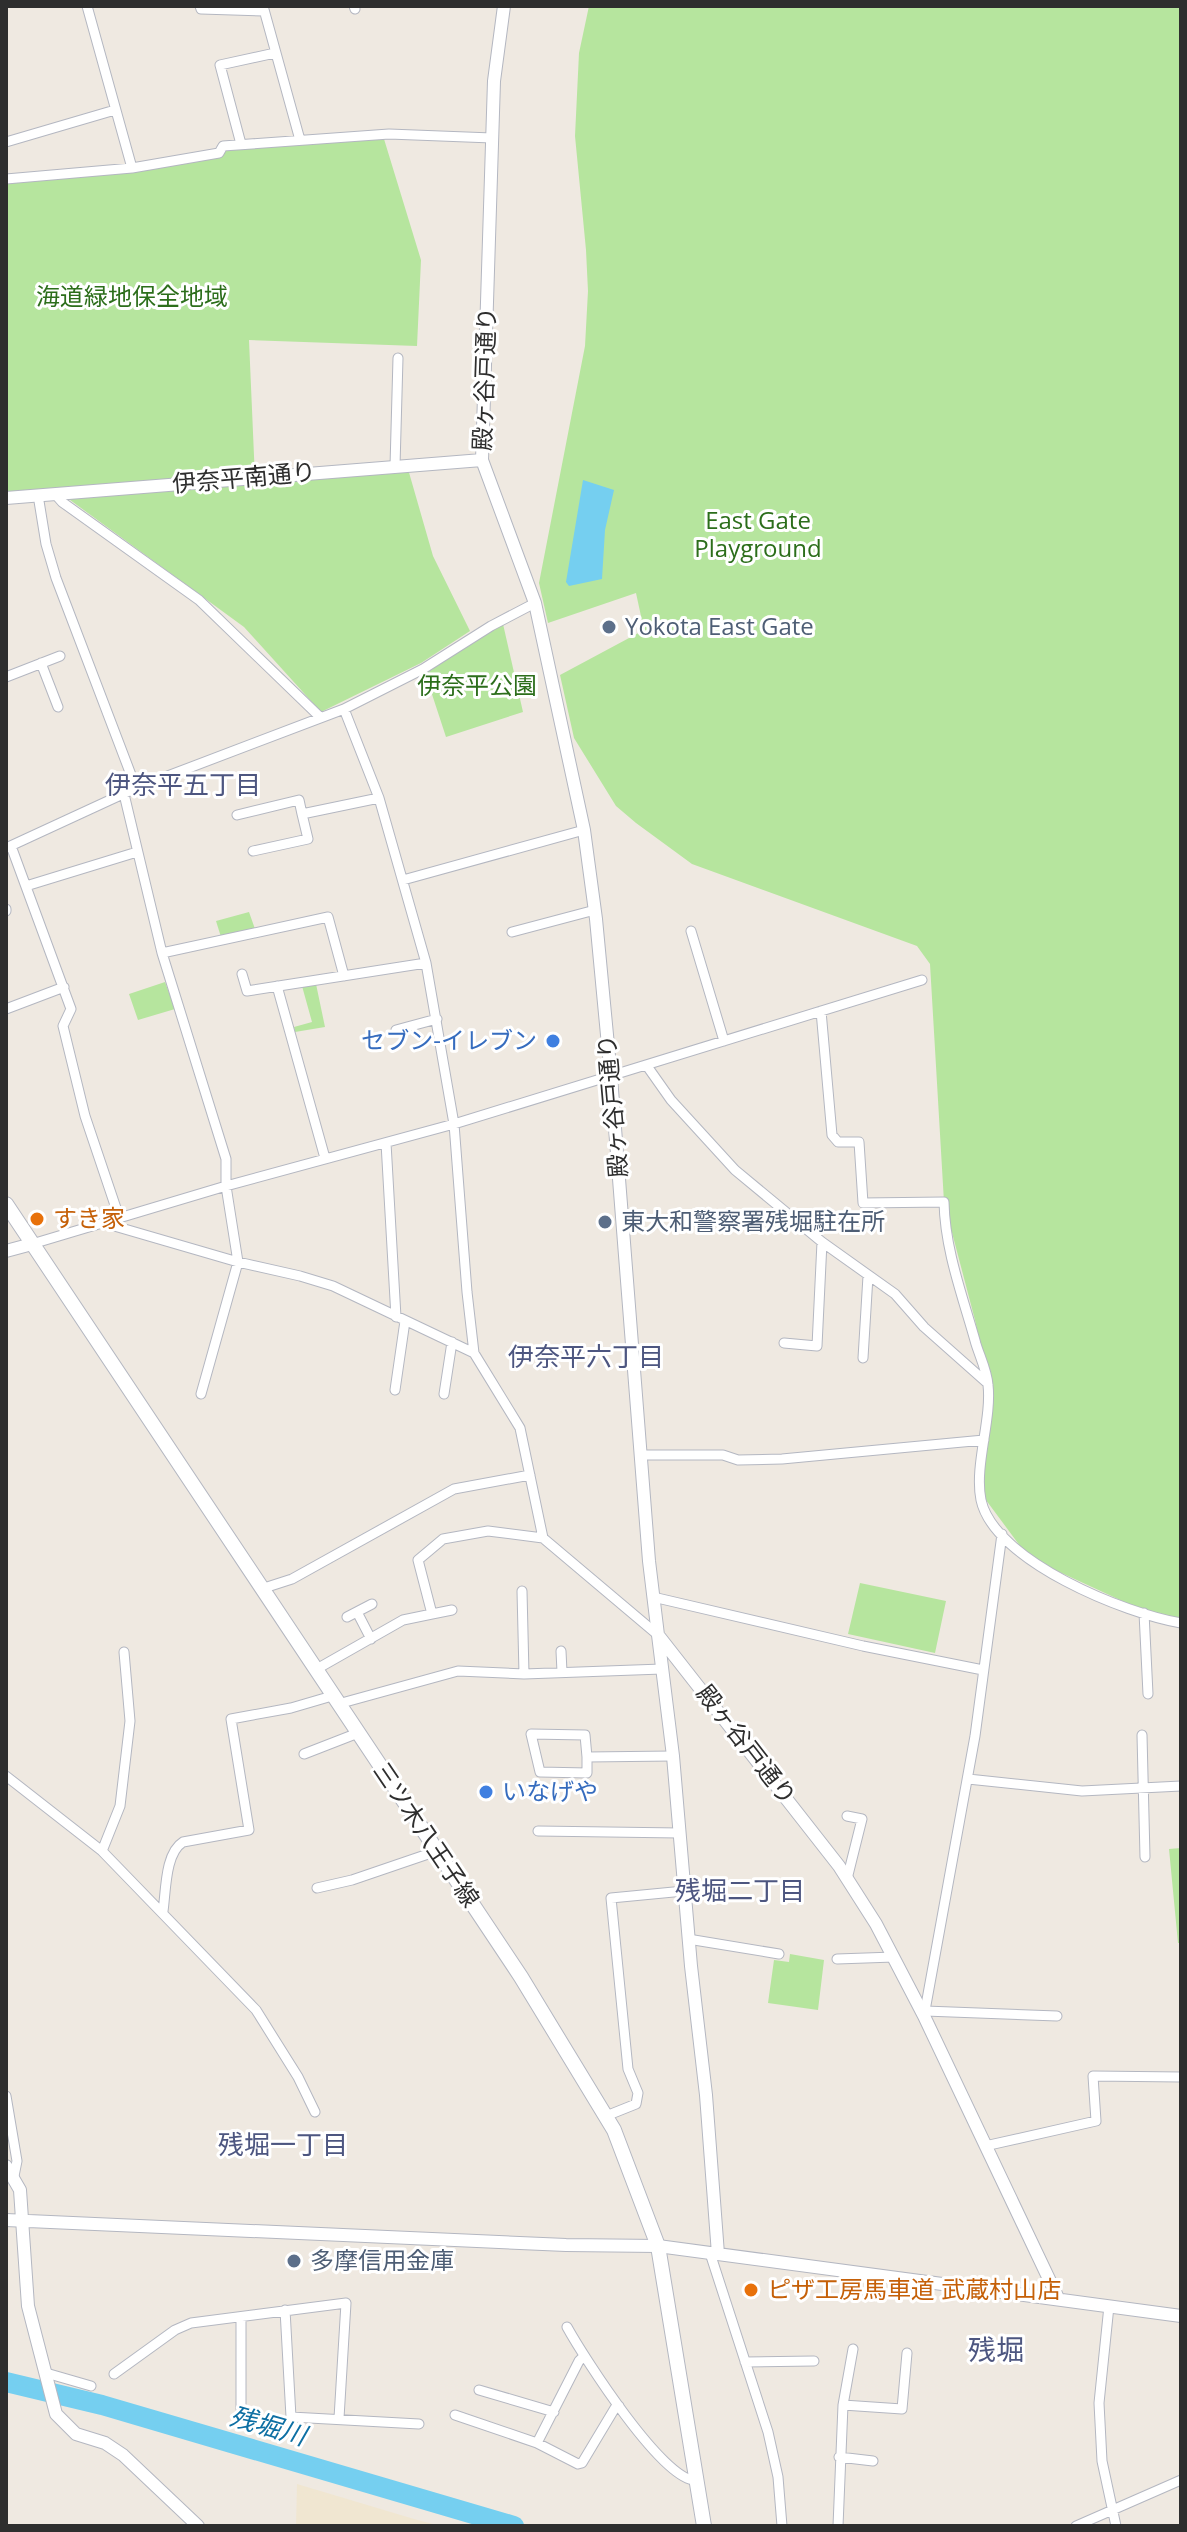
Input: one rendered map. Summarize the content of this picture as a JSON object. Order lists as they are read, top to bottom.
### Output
{
  "streets": {
    "main road": ["三ツ木八王子線"],
    "street": ["殿ヶ谷戸通り", "伊奈平南通り"]
  },
  "crossings": [
    ["殿ヶ谷戸通り", "伊奈平南通り"]
  ],
  "districts": [
    "伊奈平五丁目",
    "伊奈平六丁目",
    "残堀二丁目",
    "残堀一丁目",
    "残堀"
  ],
  "water": ["残堀川"],
  "parks": ["海道緑地保全地域", "East Gate Playground", "伊奈平公園"],
  "places": [
    "Yokota East Gate",
    "セブン-イレブン",
    "すき家",
    "東大和警察署残堀駐在所",
    "いなげや",
    "多摩信用金庫",
    "ピザ工房馬車道 武蔵村山店"
  ]
}
